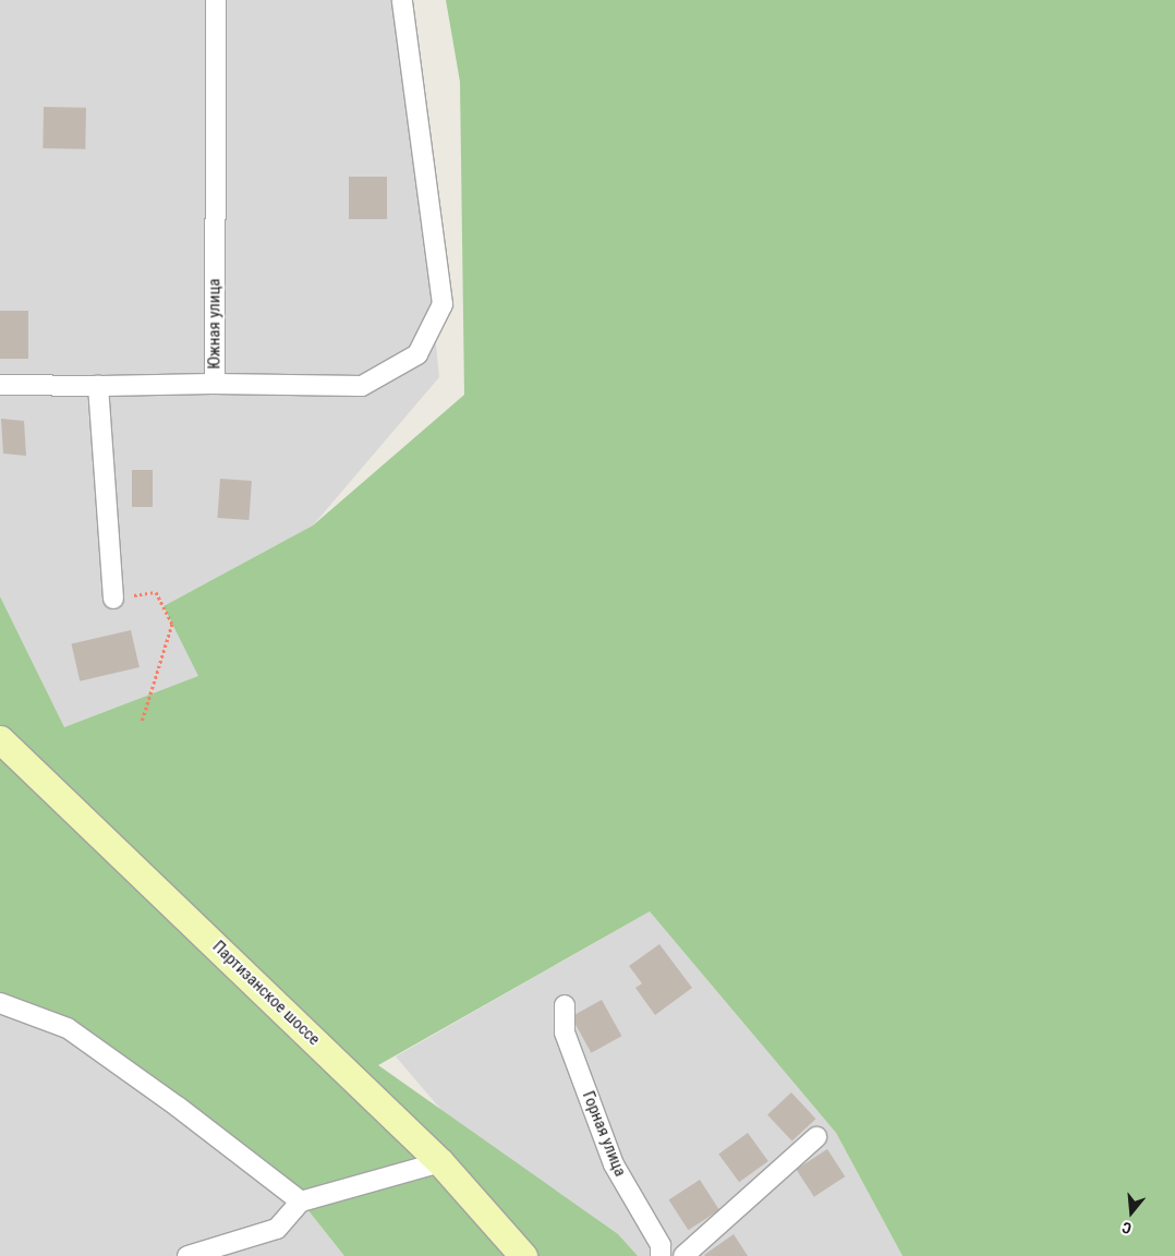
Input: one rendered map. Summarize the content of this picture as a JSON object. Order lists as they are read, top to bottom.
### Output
{
  "streets": {
    "main road": ["Партизанское шоссе"],
    "street": ["Южная улица", "Горная улица"]
  },
  "north": "bottom"
}
